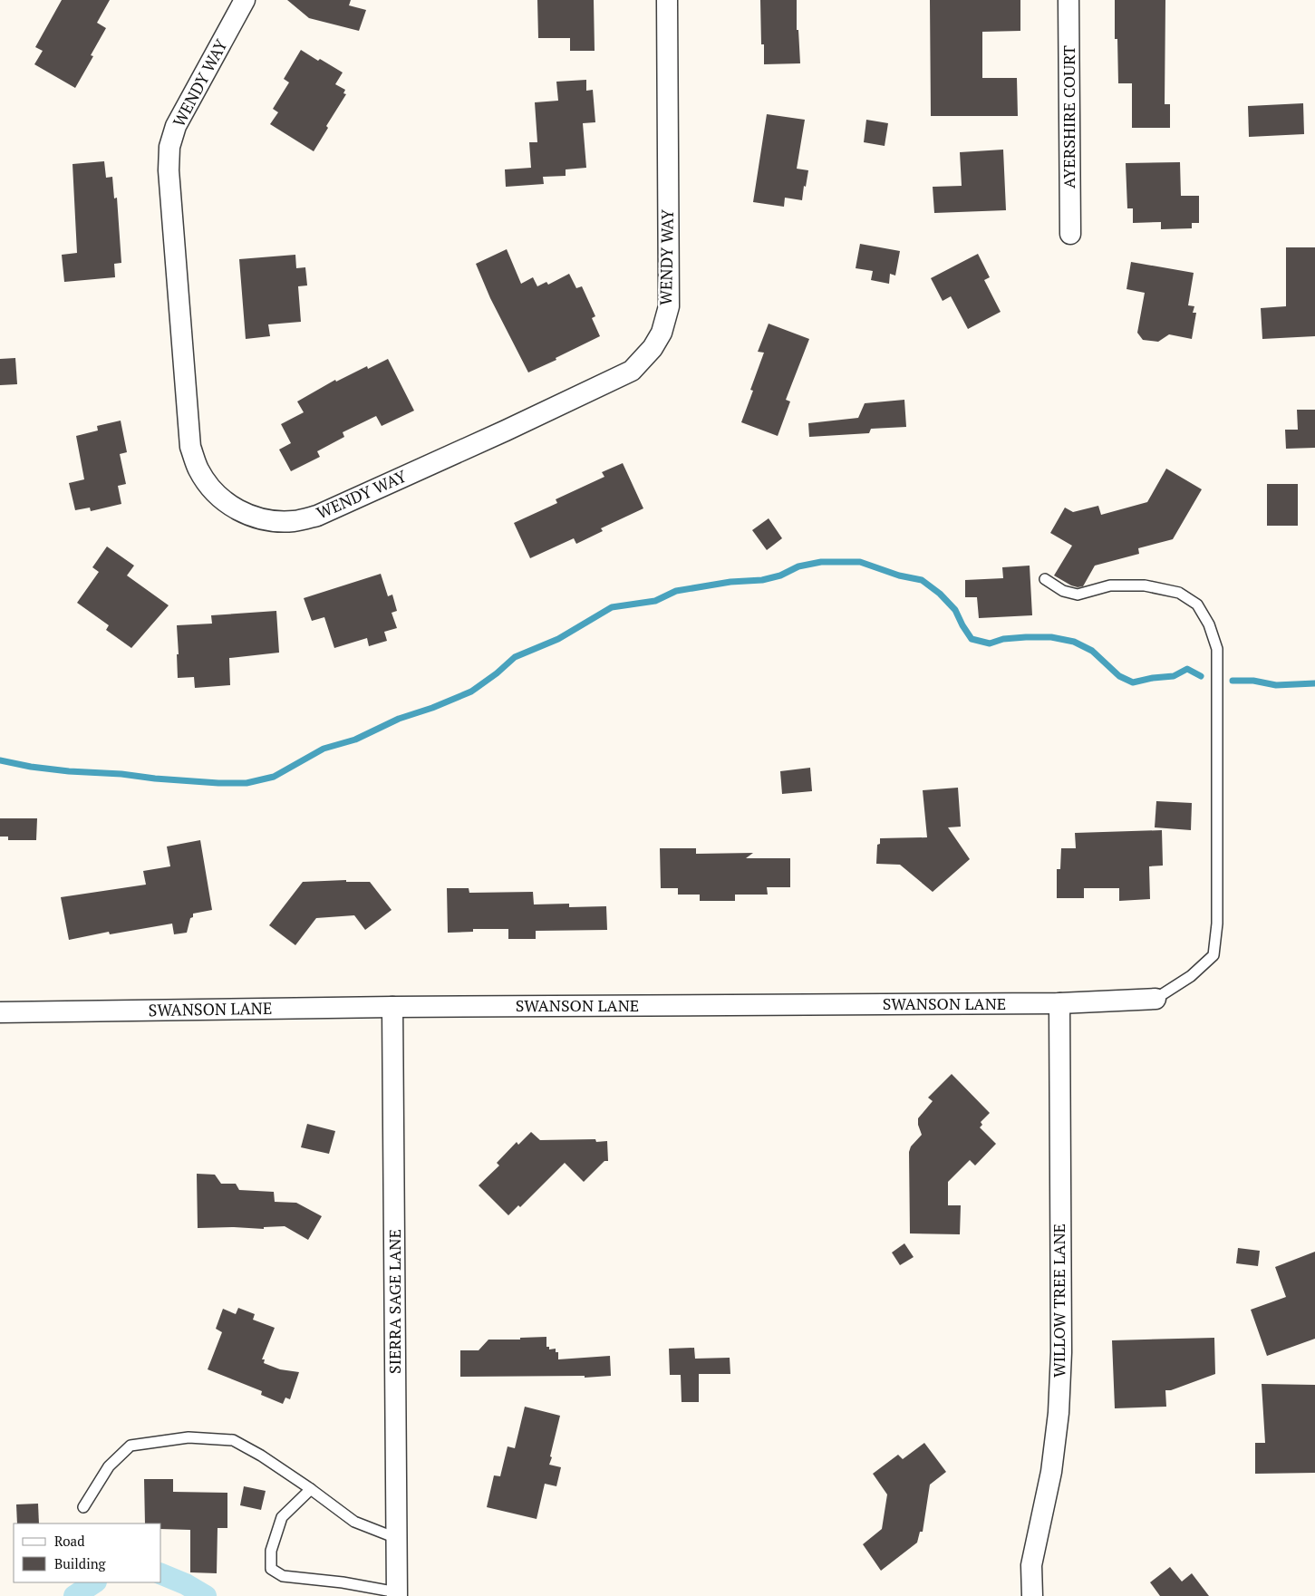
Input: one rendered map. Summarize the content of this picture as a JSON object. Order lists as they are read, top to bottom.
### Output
{
  "streets": {
    "street": [
      "WENDY WAY",
      "AYERSHIRE COURT",
      "SWANSON LANE",
      "WILLOW TREE LANE",
      "SIERRA SAGE LANE"
    ]
  },
  "crossings": [
    ["SWANSON LANE", "WILLOW TREE LANE"],
    ["SWANSON LANE", "SIERRA SAGE LANE"]
  ],
  "legend": ["Road", "Building"]
}
